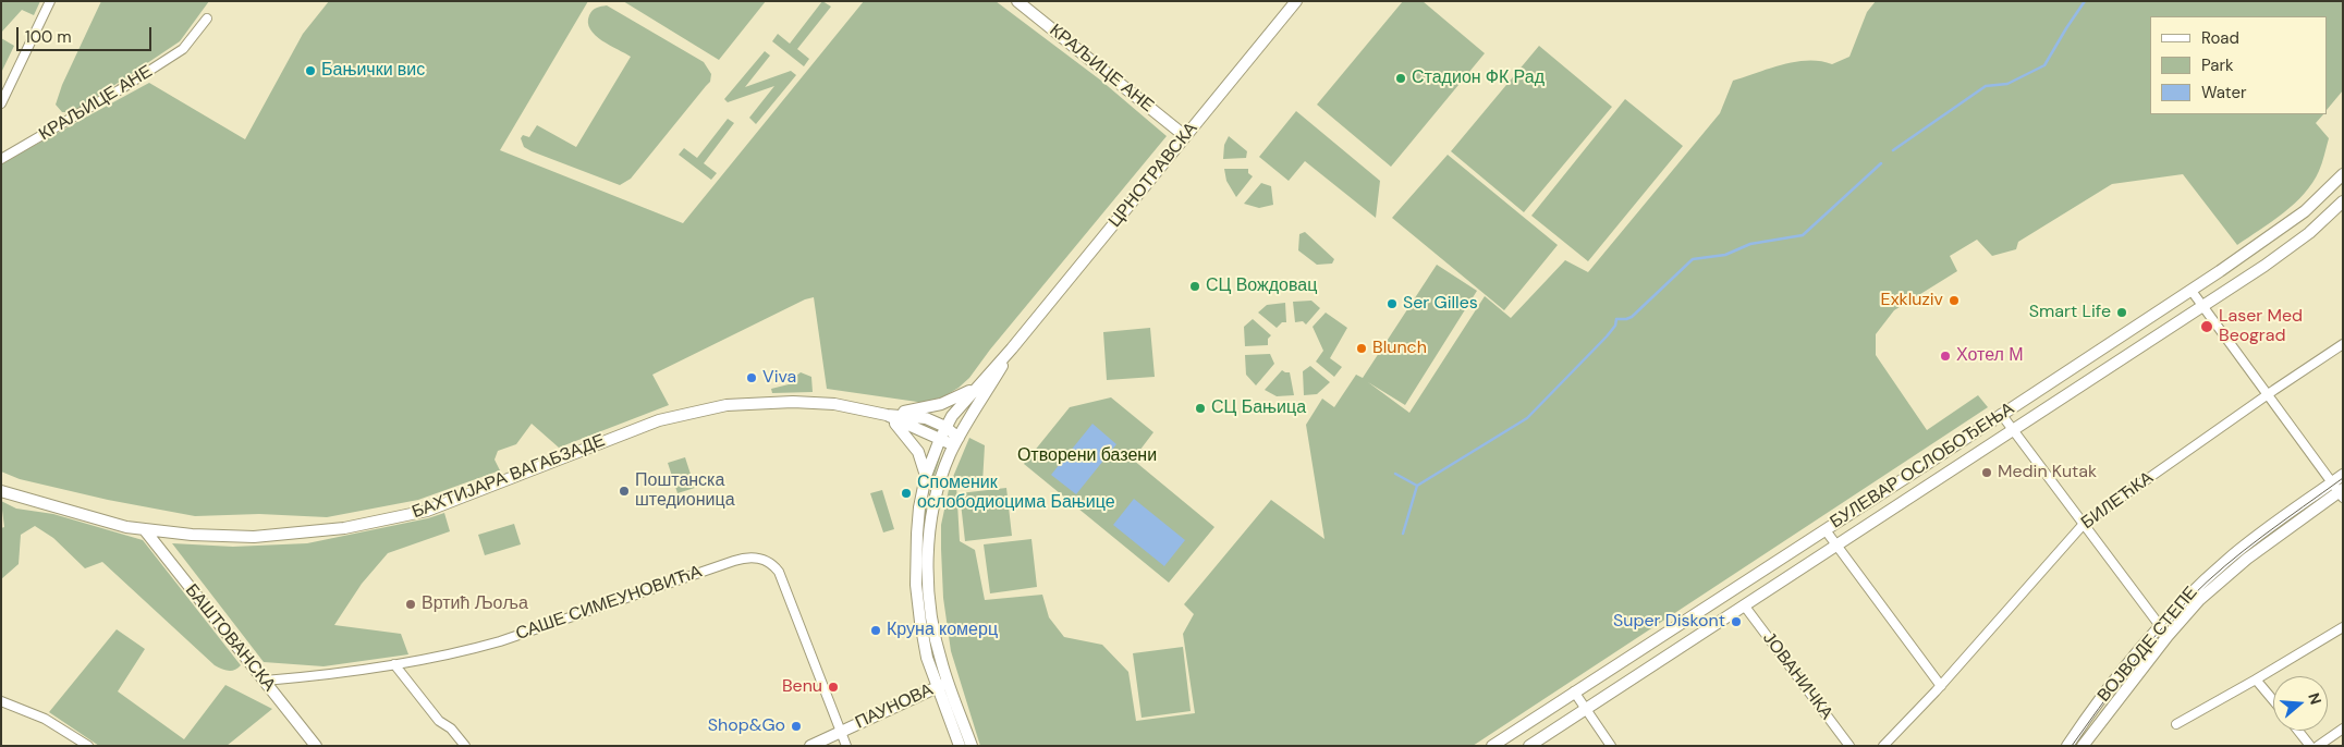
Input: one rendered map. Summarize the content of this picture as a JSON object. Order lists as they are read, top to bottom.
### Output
{
  "streets": {
    "main road": [
      "КРАЉИЦЕ АНЕ",
      "ЦРНОТРАВСКА",
      "БУЛЕВАР ОСЛОБОЂЕЊА",
      "БАХТИЈАРА ВАГАБЗАДЕ",
      "БАШТОВАНСКА",
      "ВОЈВОДЕ СТЕПЕ",
      "ПАУНОВА"
    ],
    "street": ["БИЛЕЋКА", "САШЕ СИМЕУНОВИЋА", "ЈОВАНИЧКА"]
  },
  "crossings": [
    ["КРАЉИЦЕ АНЕ", "ЦРНОТРАВСКА"],
    ["ЦРНОТРАВСКА", "БАХТИЈАРА ВАГАБЗАДЕ"],
    ["ЦРНОТРАВСКА", "ПАУНОВА"],
    ["БУЛЕВАР ОСЛОБОЂЕЊА", "ЈОВАНИЧКА"],
    ["БАХТИЈАРА ВАГАБЗАДЕ", "БАШТОВАНСКА"],
    ["САШЕ СИМЕУНОВИЋА", "БАШТОВАНСКА"],
    ["САШЕ СИМЕУНОВИЋА", "ПАУНОВА"]
  ],
  "parks": ["Отворени базени"],
  "places": [
    "Бањички вис",
    "Стадион ФК Рад",
    "СЦ Вождовац",
    "Exkluziv",
    "Ser Gilles",
    "Smart Life",
    "Laser Med Beograd",
    "Blunch",
    "Хотел М",
    "Viva",
    "СЦ Бањица",
    "Medin Kutak",
    "Поштанска штедионица",
    "Споменик ослободиоцима Бањице",
    "Вртић Љоља",
    "Super Diskont",
    "Круна комерц",
    "Benu",
    "Shop&Go"
  ],
  "legend": ["Road", "Park", "Water"],
  "scale_bar": "100 m",
  "north": "right"
}
